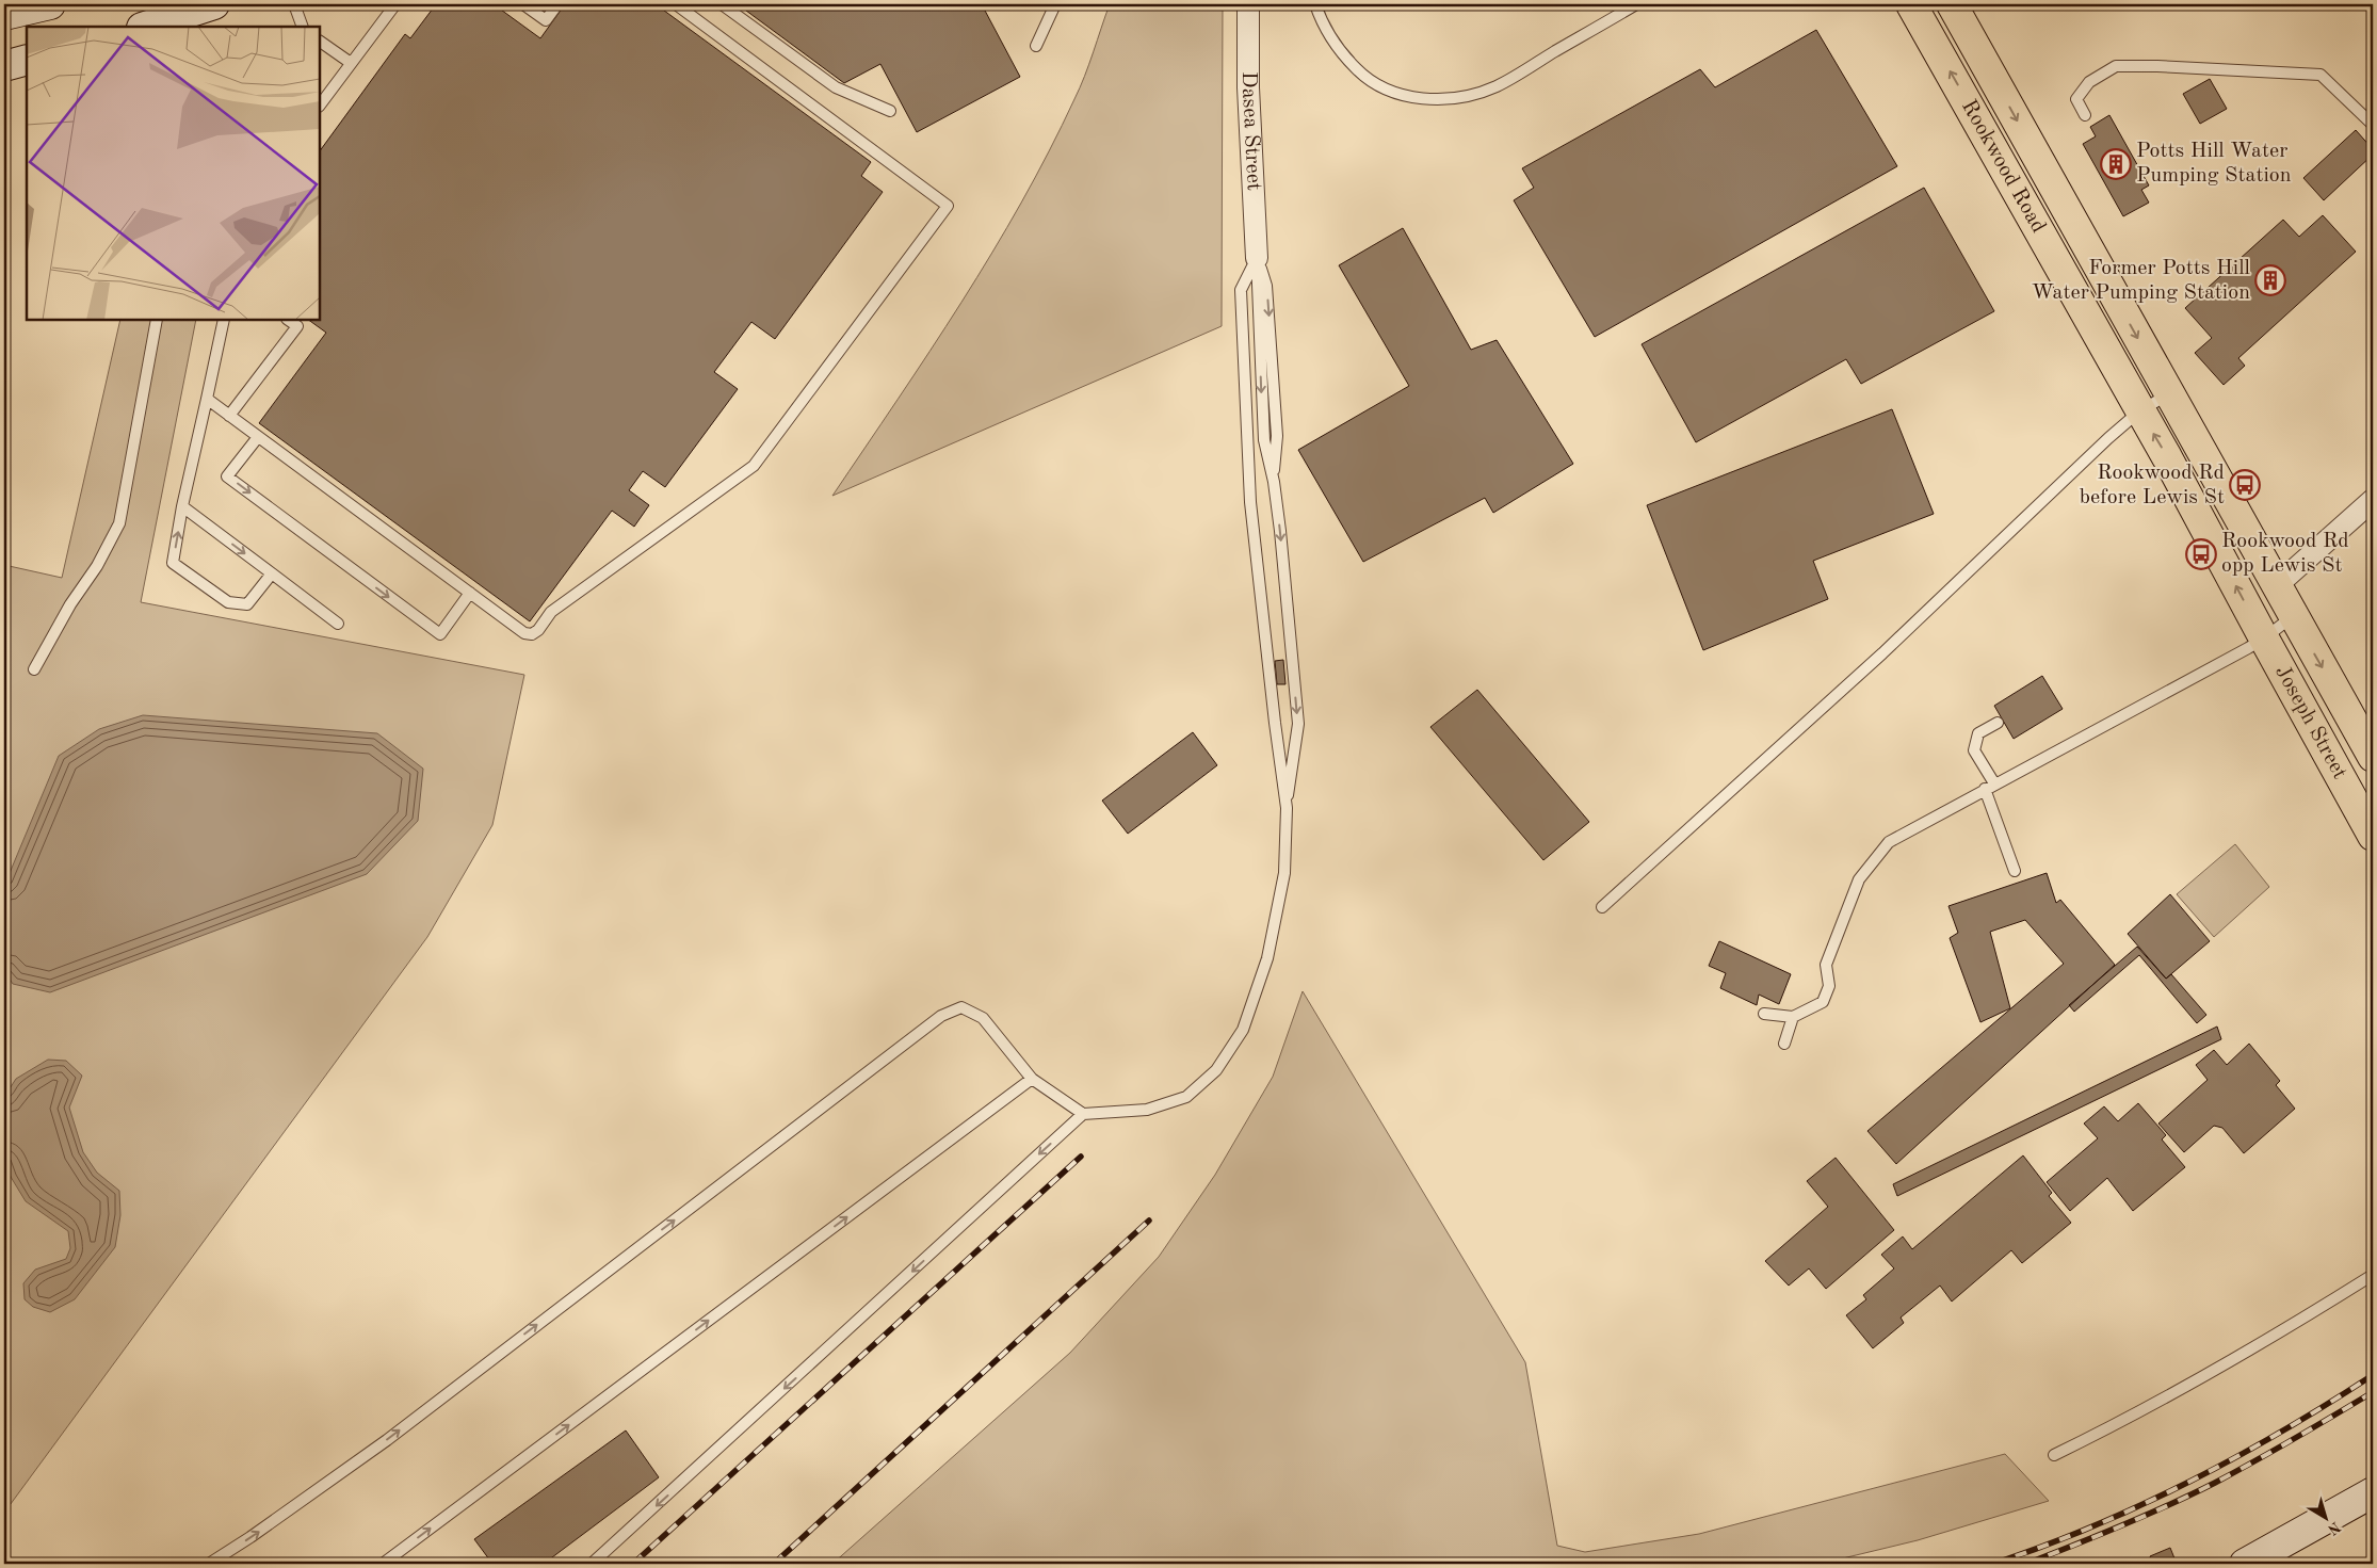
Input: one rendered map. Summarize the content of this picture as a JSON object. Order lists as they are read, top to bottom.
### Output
{
  "streets": {
    "highway": ["Rookwood Road", "Joseph Street"],
    "street": ["Dasea Street"]
  },
  "crossings": [
    ["Rookwood Road", "Joseph Street"]
  ],
  "places": {
    "building": ["Potts Hill Water Pumping Station", "Former Potts Hill Water Pumping Station"],
    "bus stop": ["Rookwood Rd before Lewis St", "Rookwood Rd opp Lewis St"]
  },
  "north": "bottom right"
}
